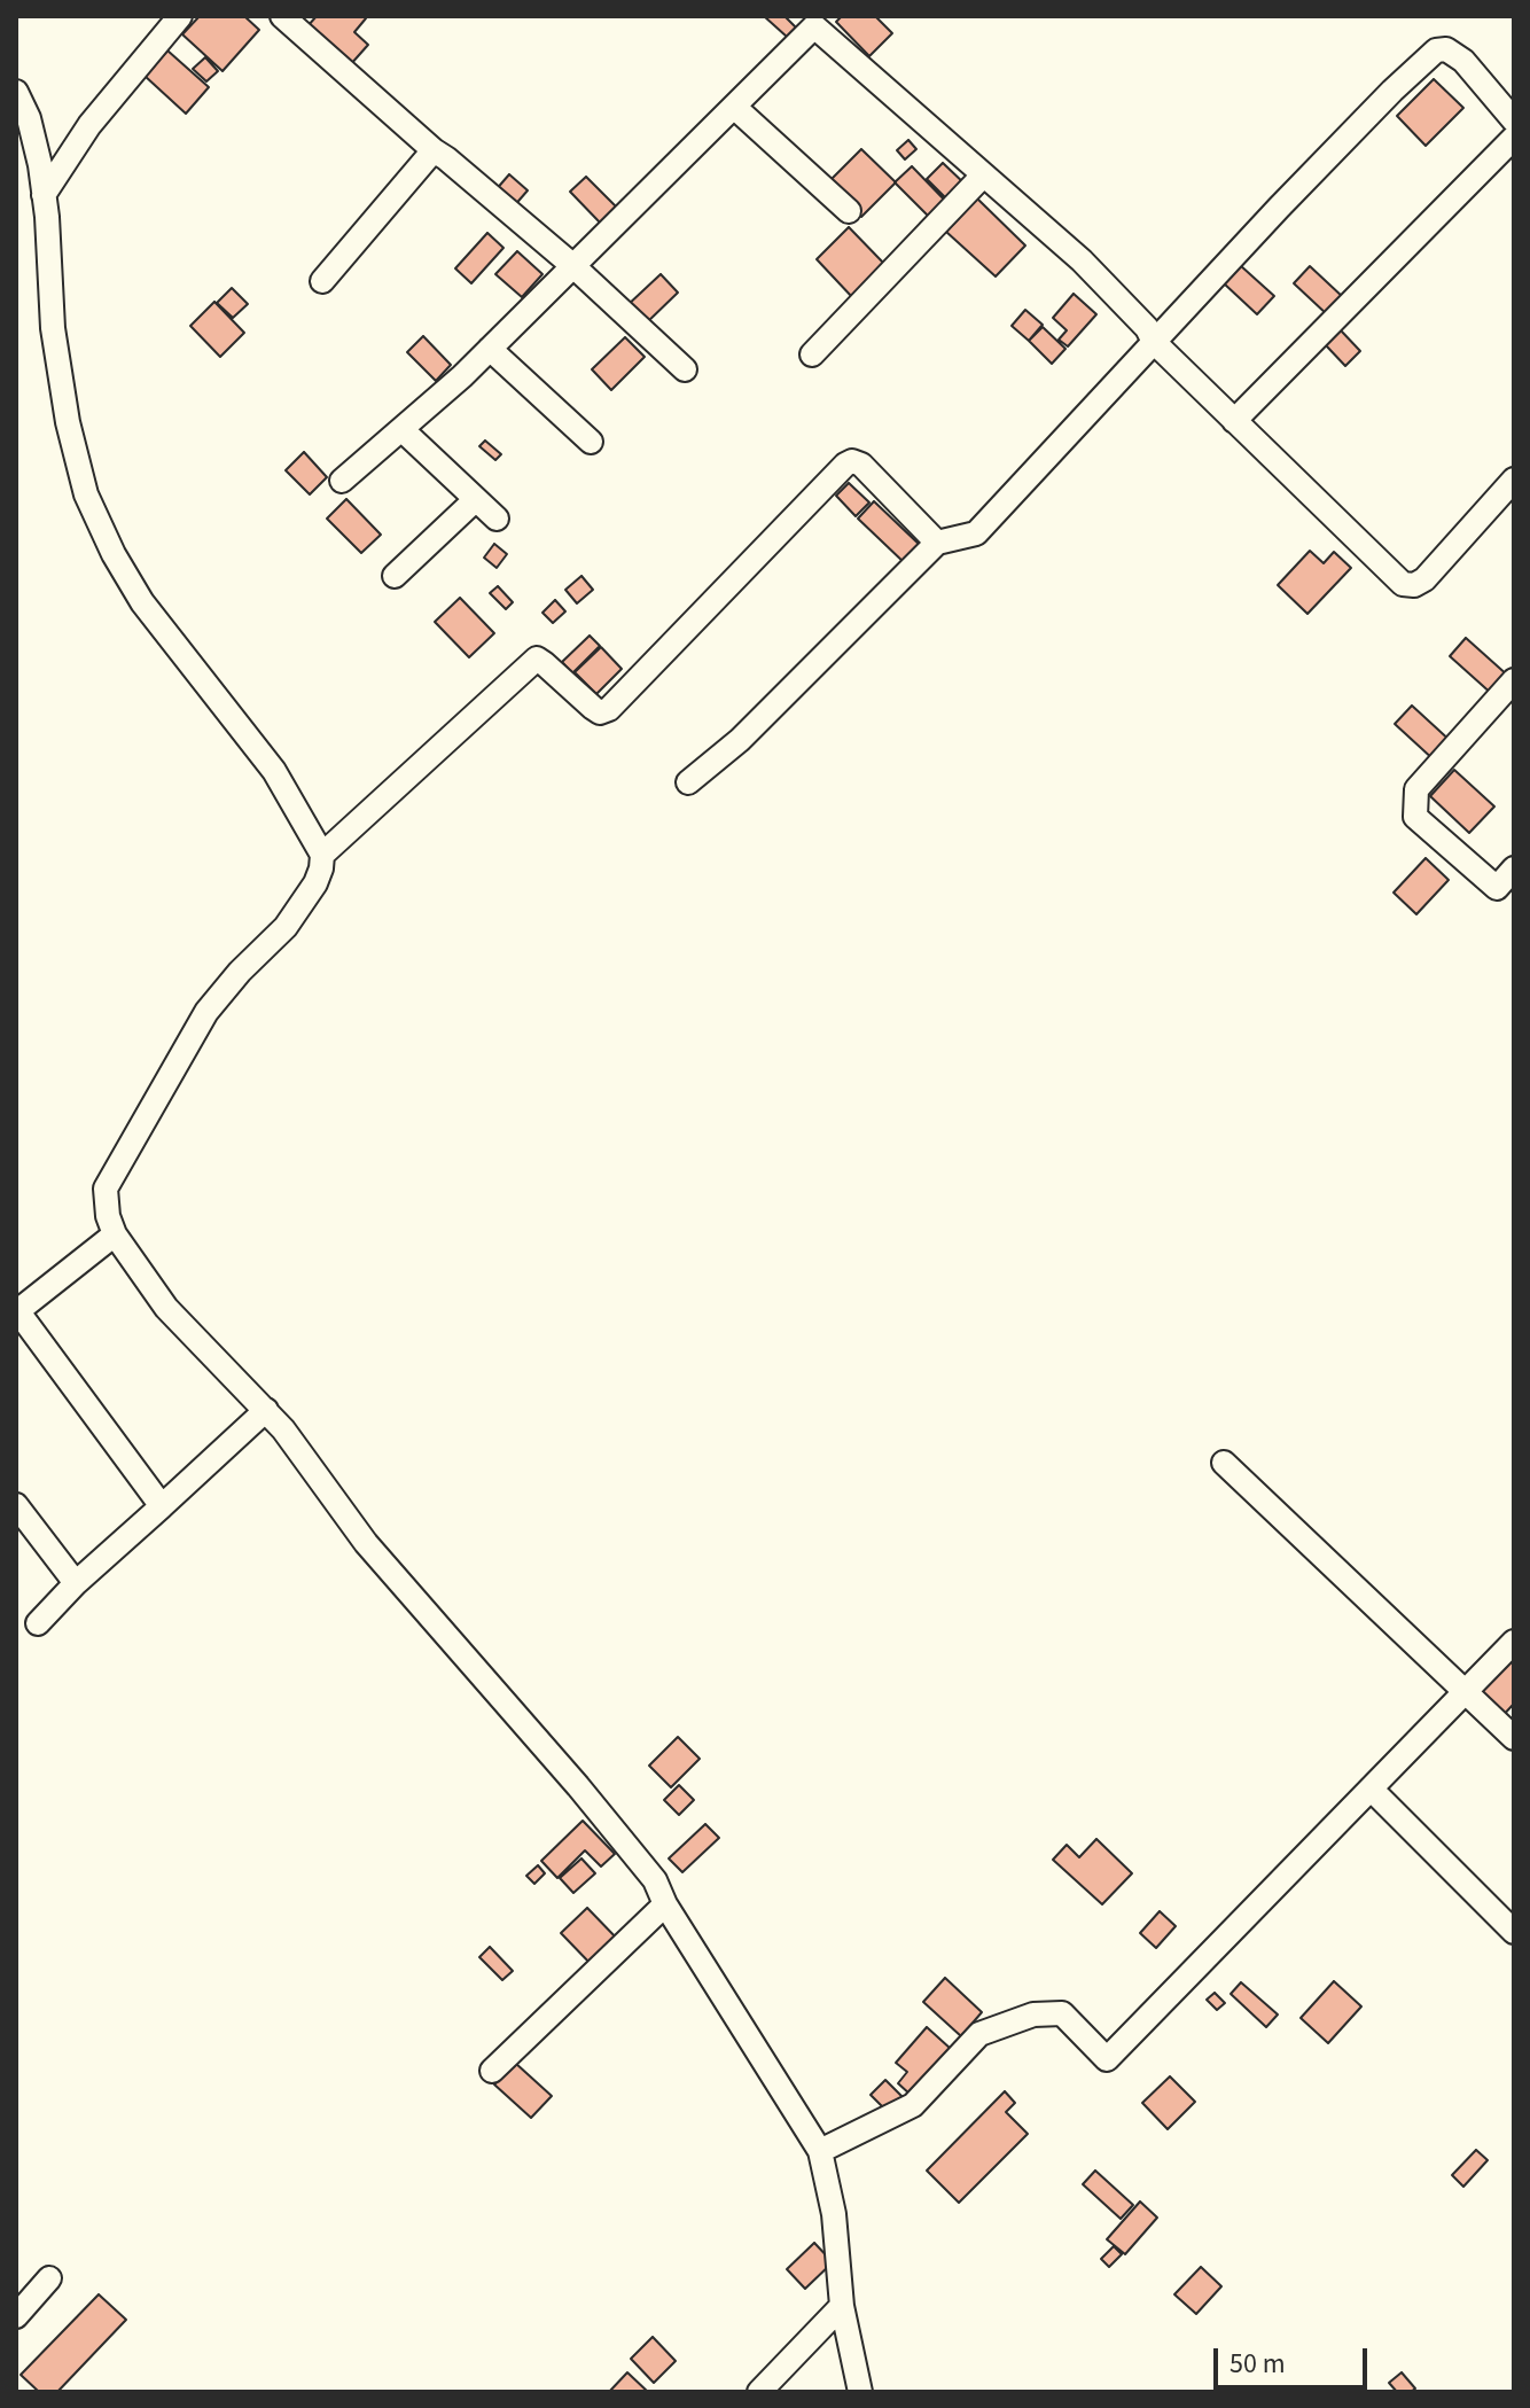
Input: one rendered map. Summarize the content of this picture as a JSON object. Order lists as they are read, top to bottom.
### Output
{
  "scale_bar": "50 m"
}
